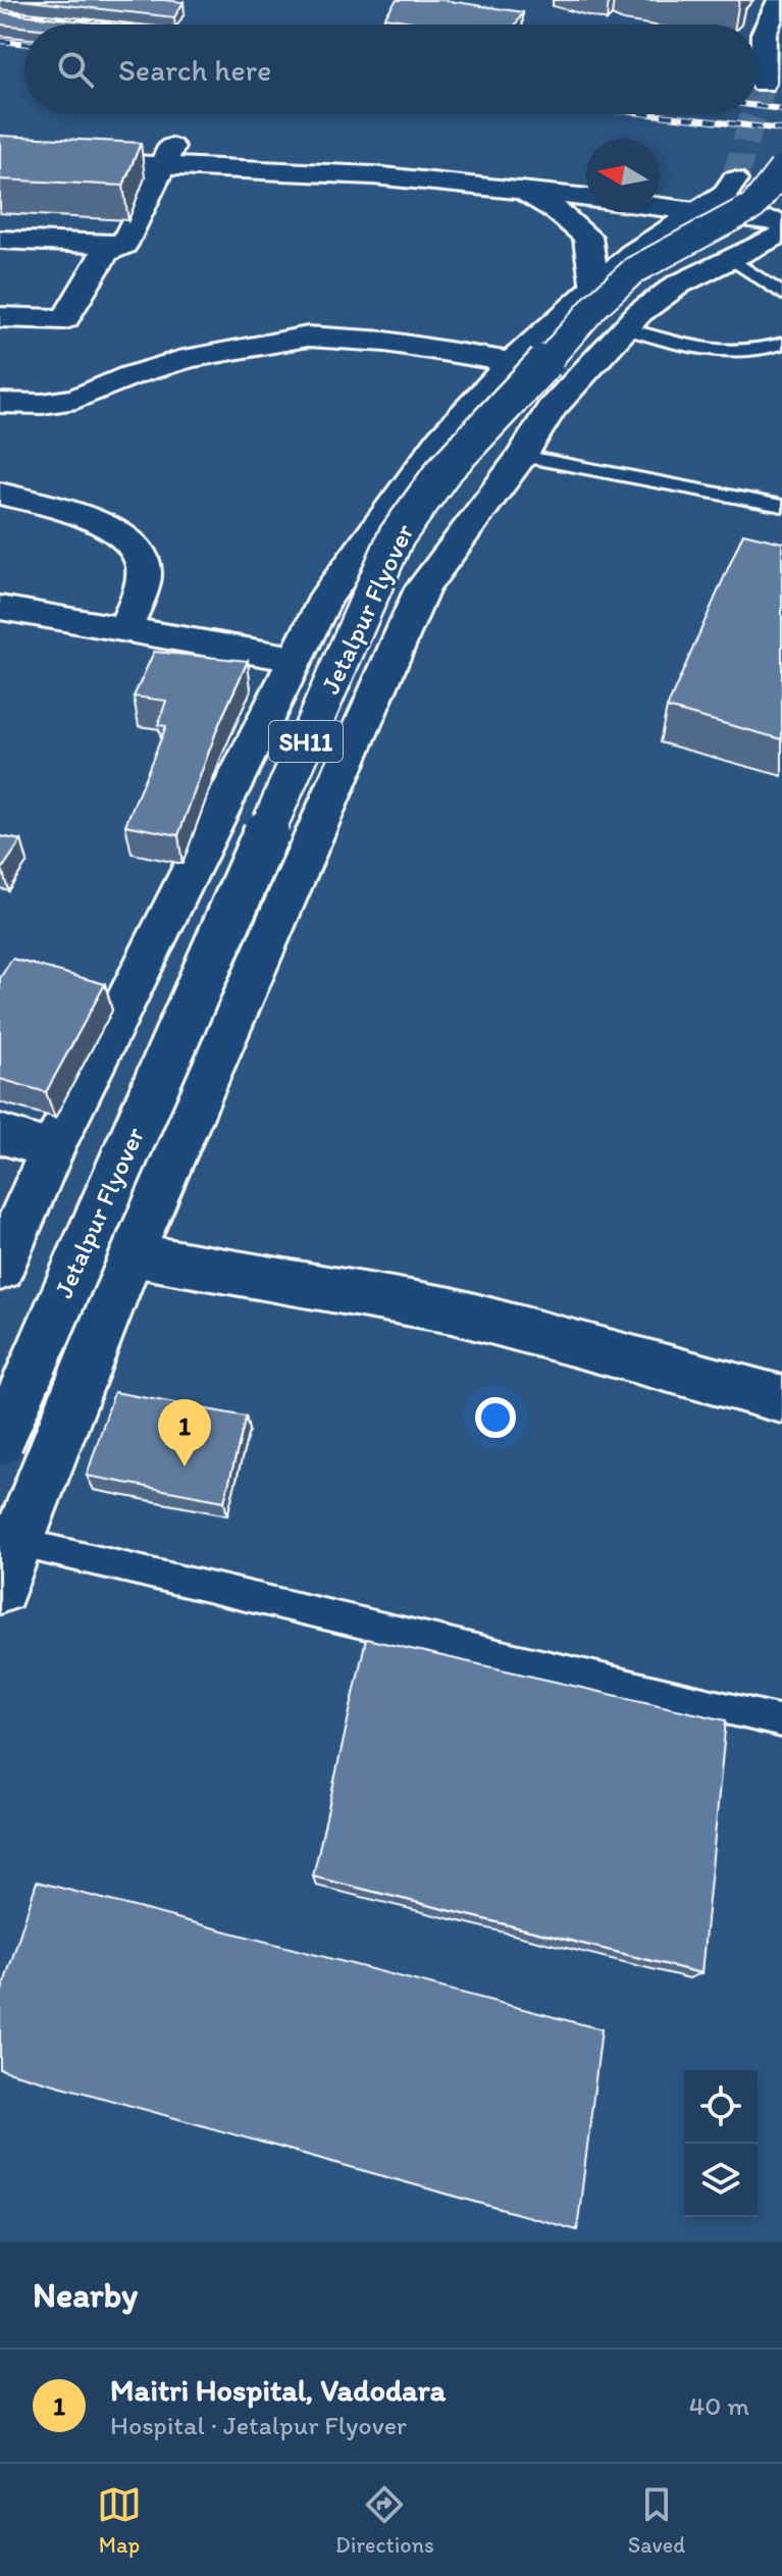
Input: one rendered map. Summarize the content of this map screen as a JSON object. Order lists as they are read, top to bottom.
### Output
{
  "streets": {
    "street": ["Jetalpur Flyover", "SH11"]
  },
  "north": "left",
  "page": {
    "search": "Search here",
    "pins": "1",
    "heading": "Nearby",
    "list": [
      {
        "mark": "1",
        "name": "Maitri Hospital, Vadodara",
        "note": "Hospital · Jetalpur Flyover",
        "value": "40 m"
      }
    ],
    "nav": ["Map", "Directions", "Saved"]
  }
}
